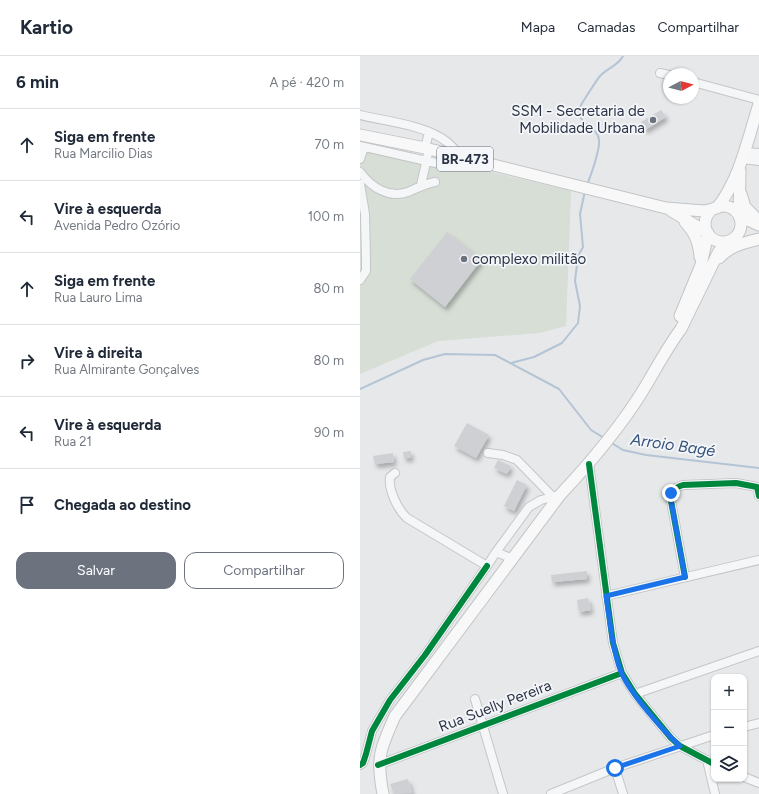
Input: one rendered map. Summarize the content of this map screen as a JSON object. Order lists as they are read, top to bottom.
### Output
{
  "streets": {
    "main road": ["BR-473"],
    "street": ["Rua Suelly Pereira"]
  },
  "water": ["Arroio Bagé"],
  "places": ["SSM - Secretaria de Mobilidade Urbana", "complexo militão"],
  "north": "right",
  "page": {
    "header": "Kartio",
    "nav": ["Mapa", "Camadas", "Compartilhar"],
    "heading": ["6 min", "A pé · 420 m"],
    "list": [
      ["Siga em frente", "Rua Marcilio Dias", "70 m"],
      ["Vire à esquerda", "Avenida Pedro Ozório", "100 m"],
      ["Siga em frente", "Rua Lauro Lima", "80 m"],
      ["Vire à direita", "Rua Almirante Gonçalves", "80 m"],
      ["Vire à esquerda", "Rua 21", "90 m"],
      "Chegada ao destino"
    ],
    "buttons": ["Salvar", "Compartilhar"],
    "map_buttons": ["+", "−"]
  }
}
